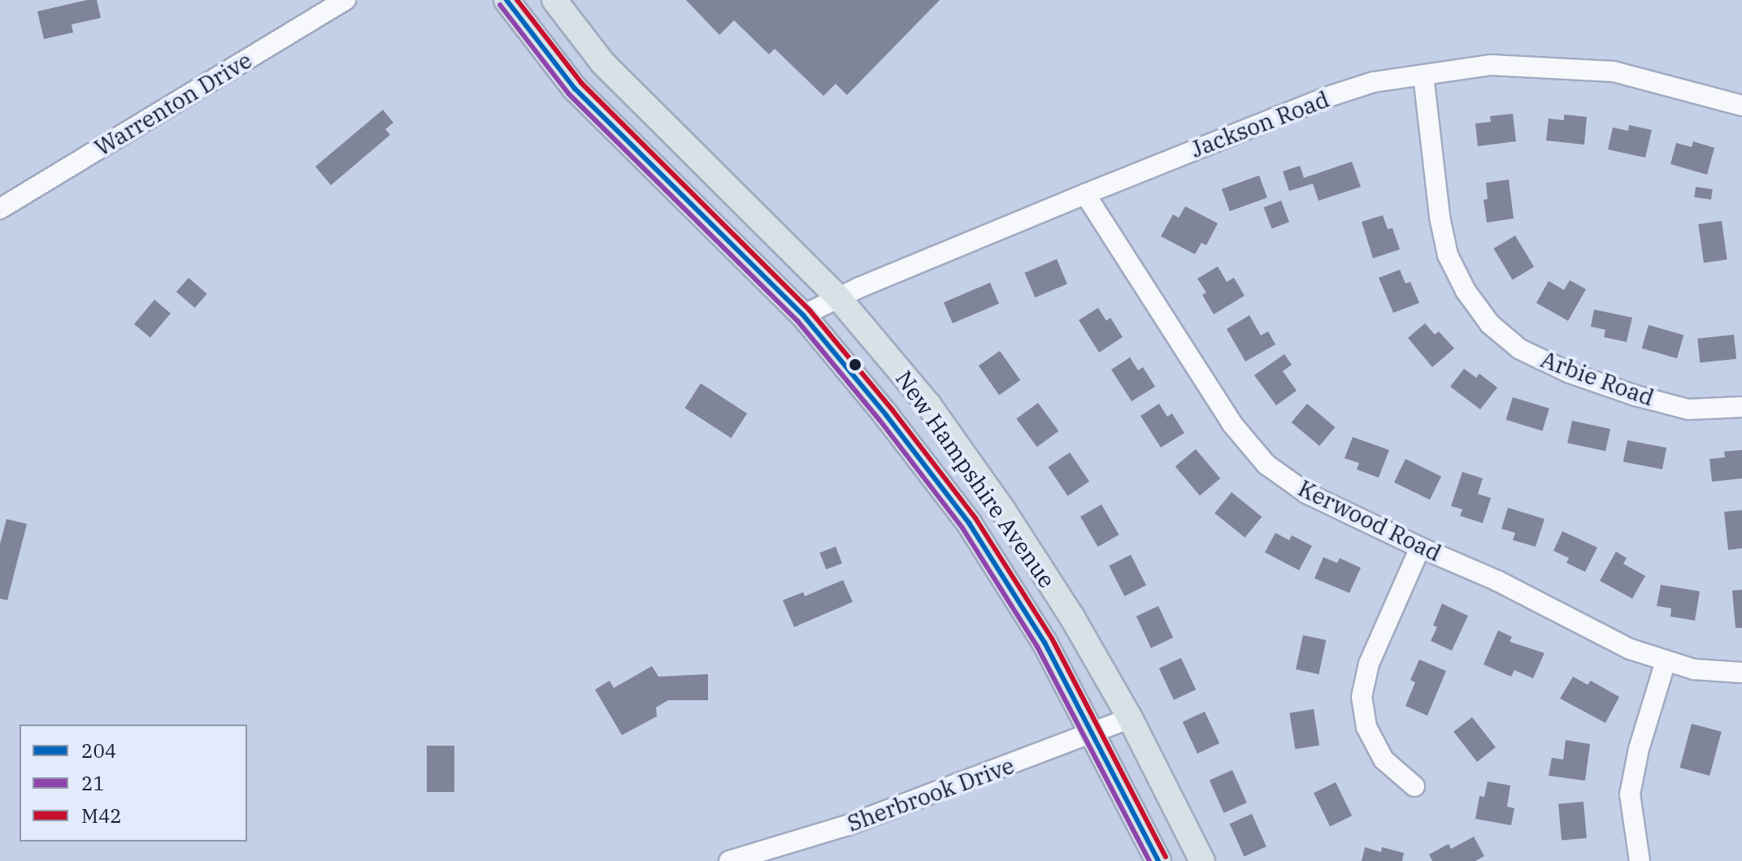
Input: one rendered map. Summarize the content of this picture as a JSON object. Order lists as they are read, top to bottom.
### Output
{
  "streets": {
    "main road": ["New Hampshire Avenue"],
    "street": [
      "Warrenton Drive",
      "Jackson Road",
      "Arbie Road",
      "Kerwood Road",
      "Sherbrook Drive"
    ]
  },
  "crossings": [
    ["Jackson Road", "Arbie Road"],
    ["Jackson Road", "New Hampshire Avenue"],
    ["Jackson Road", "Kerwood Road"],
    ["New Hampshire Avenue", "Sherbrook Drive"]
  ],
  "lines": ["transit line 204", "transit line M42", "transit line 21"],
  "legend": ["204", "21", "M42"]
}
